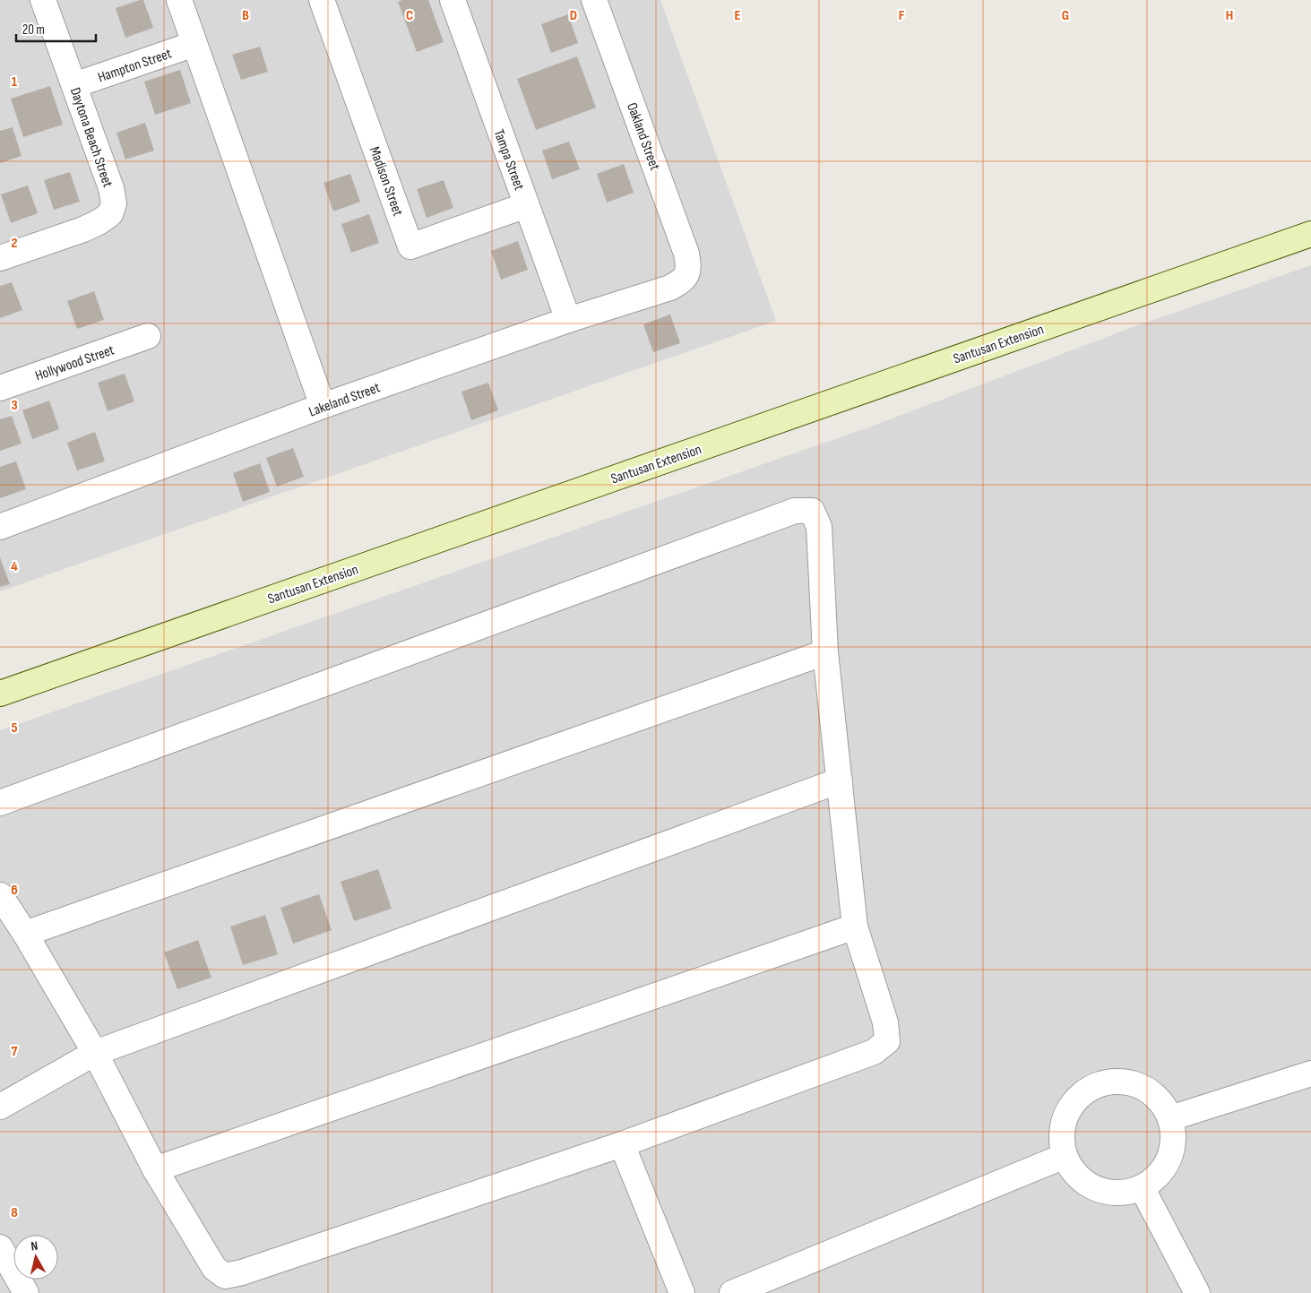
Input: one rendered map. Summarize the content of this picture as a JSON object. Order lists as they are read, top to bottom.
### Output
{
  "streets": {
    "street": [
      "Hampton Street",
      "Oakland Street",
      "Daytona Beach Street",
      "Tampa Street",
      "Madison Street",
      "Santusan Extension",
      "Hollywood Street",
      "Lakeland Street"
    ]
  },
  "crossings": [
    ["Hampton Street", "Daytona Beach Street"],
    ["Oakland Street", "Lakeland Street"],
    ["Tampa Street", "Madison Street"],
    ["Tampa Street", "Lakeland Street"]
  ],
  "scale_bar": "20 m",
  "north": "top",
  "grid": {
    "columns": [
      "B",
      "C",
      "D",
      "E",
      "F",
      "G",
      "H"
    ],
    "rows": [
      "1",
      "2",
      "3",
      "4",
      "5",
      "6",
      "7",
      "8"
    ]
  }
}
